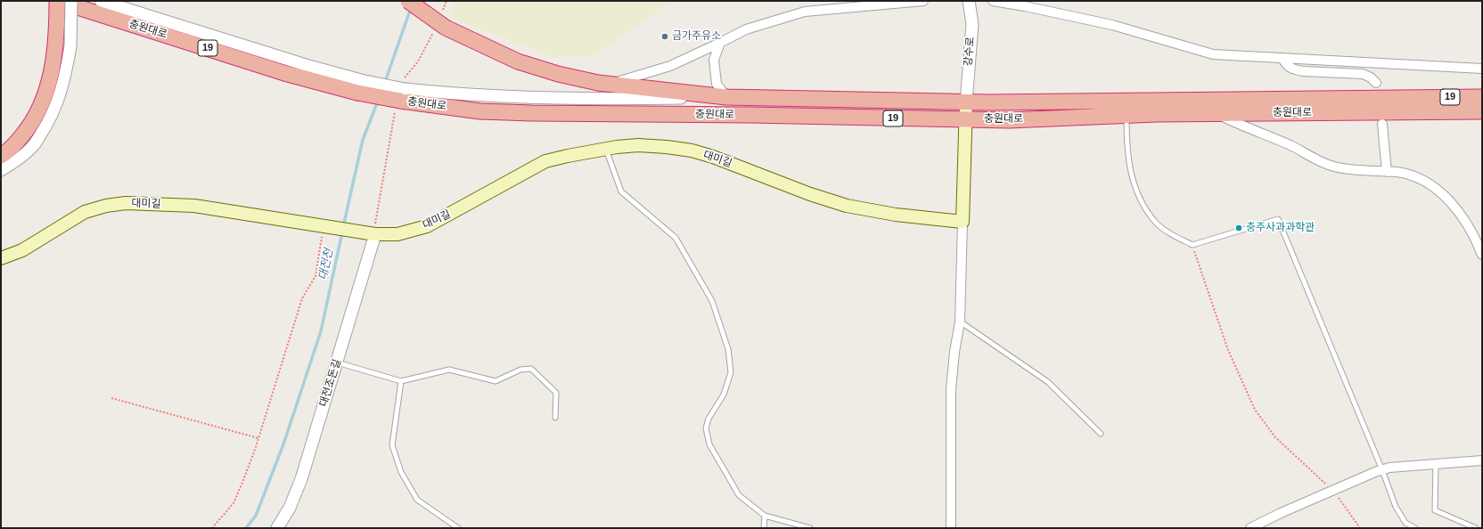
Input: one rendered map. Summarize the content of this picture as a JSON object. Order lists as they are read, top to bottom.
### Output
{
  "streets": {
    "highway": ["충원대로", "19"],
    "main road": ["대미길"],
    "street": ["강수로", "대전조돈길"]
  },
  "crossings": [
    ["충원대로", "19"],
    ["충원대로", "강수로"],
    ["대미길", "대전조돈길"]
  ],
  "water": ["대전천"],
  "places": ["금가주유소", "충주사과과학관"]
}
